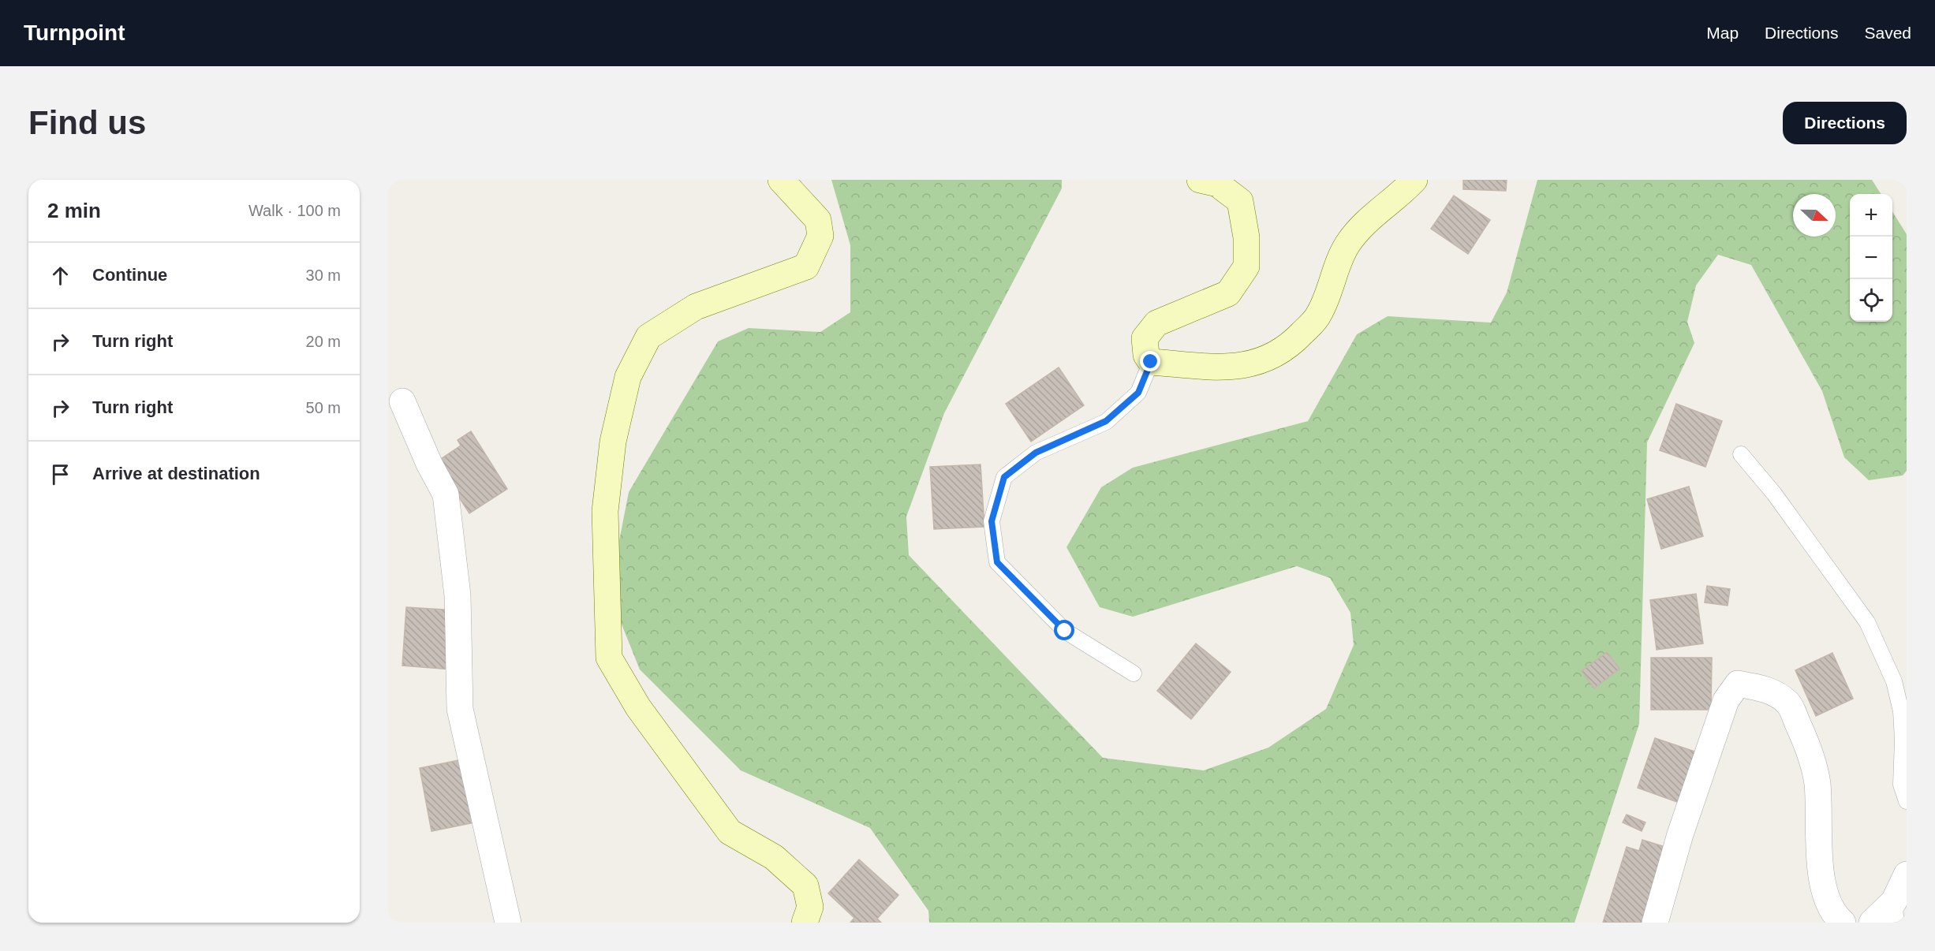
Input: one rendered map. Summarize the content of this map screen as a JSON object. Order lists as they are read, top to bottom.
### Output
{
  "north": "right",
  "page": {
    "header": "Turnpoint",
    "nav": ["Map", "Directions", "Saved"],
    "buttons": "Directions",
    "title": "Find us",
    "heading": ["2 min", "Walk · 100 m"],
    "map_buttons": ["+", "−"],
    "list": [
      ["Continue", "30 m"],
      ["Turn right", "20 m"],
      ["Turn right", "50 m"],
      "Arrive at destination"
    ]
  }
}
